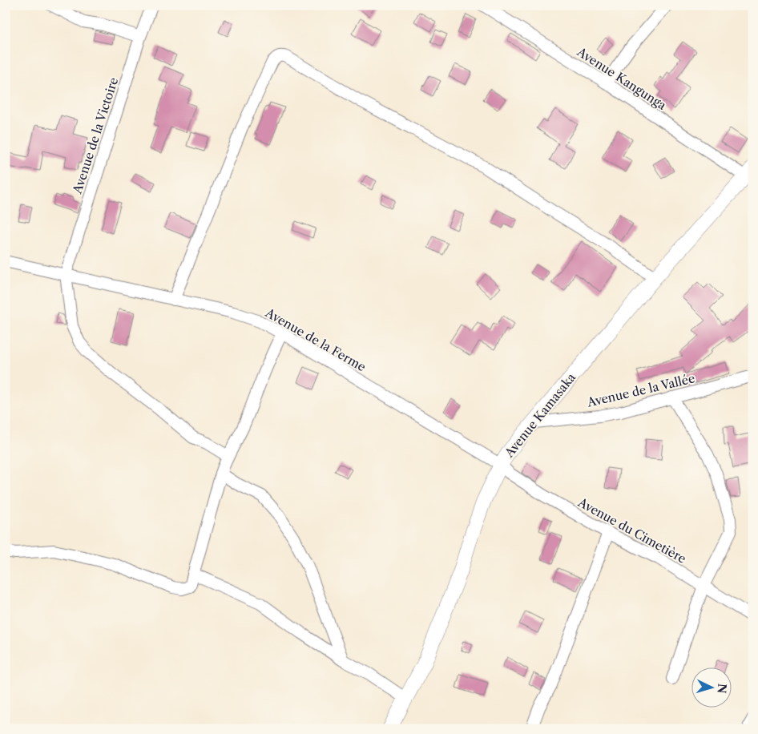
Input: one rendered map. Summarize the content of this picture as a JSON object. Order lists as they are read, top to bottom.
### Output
{
  "streets": {
    "street": [
      "Avenue Kangunga",
      "Avenue de la Victoire",
      "Avenue de la Ferme",
      "Avenue de la Vallée",
      "Avenue Kamasaka",
      "Avenue du Cimetière"
    ]
  },
  "crossings": [
    ["Avenue Kangunga", "Avenue Kamasaka"],
    ["Avenue de la Victoire", "Avenue de la Ferme"],
    ["Avenue de la Ferme", "Avenue Kamasaka"],
    ["Avenue de la Ferme", "Avenue du Cimetière"],
    ["Avenue de la Vallée", "Avenue Kamasaka"],
    ["Avenue Kamasaka", "Avenue du Cimetière"]
  ],
  "north": "right"
}
